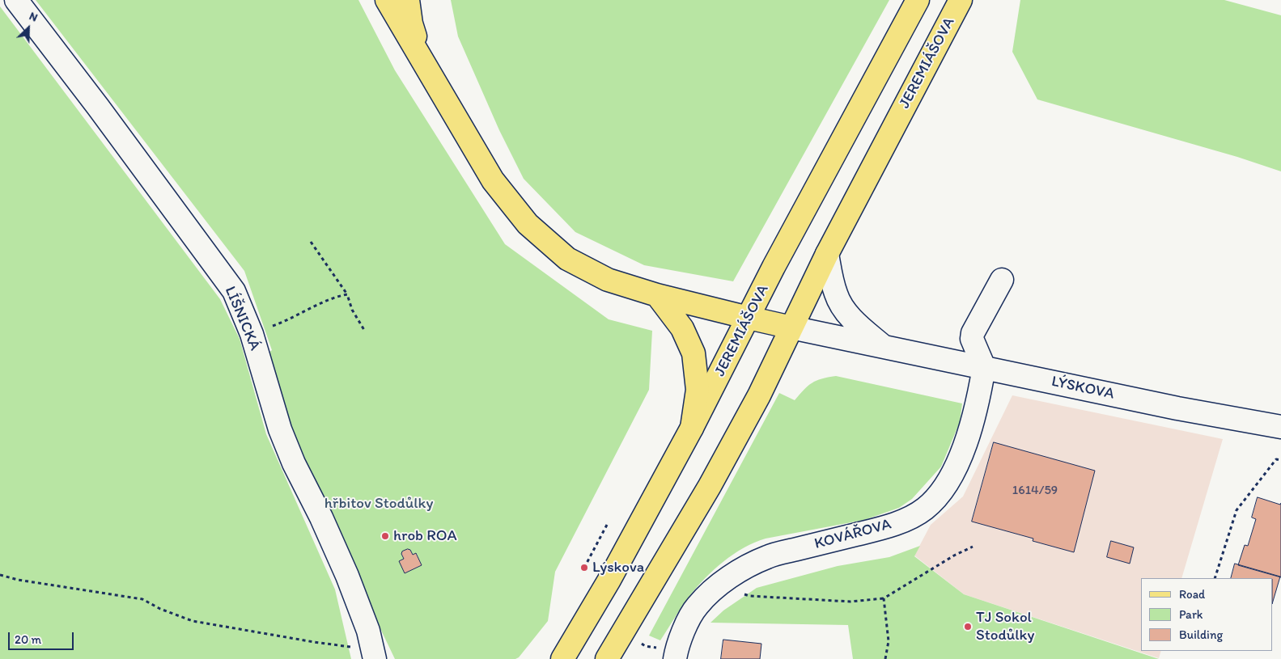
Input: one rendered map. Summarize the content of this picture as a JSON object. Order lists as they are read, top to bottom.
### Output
{
  "streets": {
    "main road": ["JEREMIÁŠOVA"],
    "street": ["LÍŠNICKÁ", "LÝSKOVA", "KOVÁŘOVA"]
  },
  "crossings": [
    ["JEREMIÁŠOVA", "LÝSKOVA"],
    ["LÝSKOVA", "KOVÁŘOVA"]
  ],
  "parks": ["hřbitov Stodůlky"],
  "places": ["hrob ROA", "Lýskova", "TJ Sokol Stodůlky"],
  "house_numbers": ["1614/59"],
  "legend": ["Road", "Park", "Building"],
  "scale_bar": "20 m",
  "north": "top right"
}
